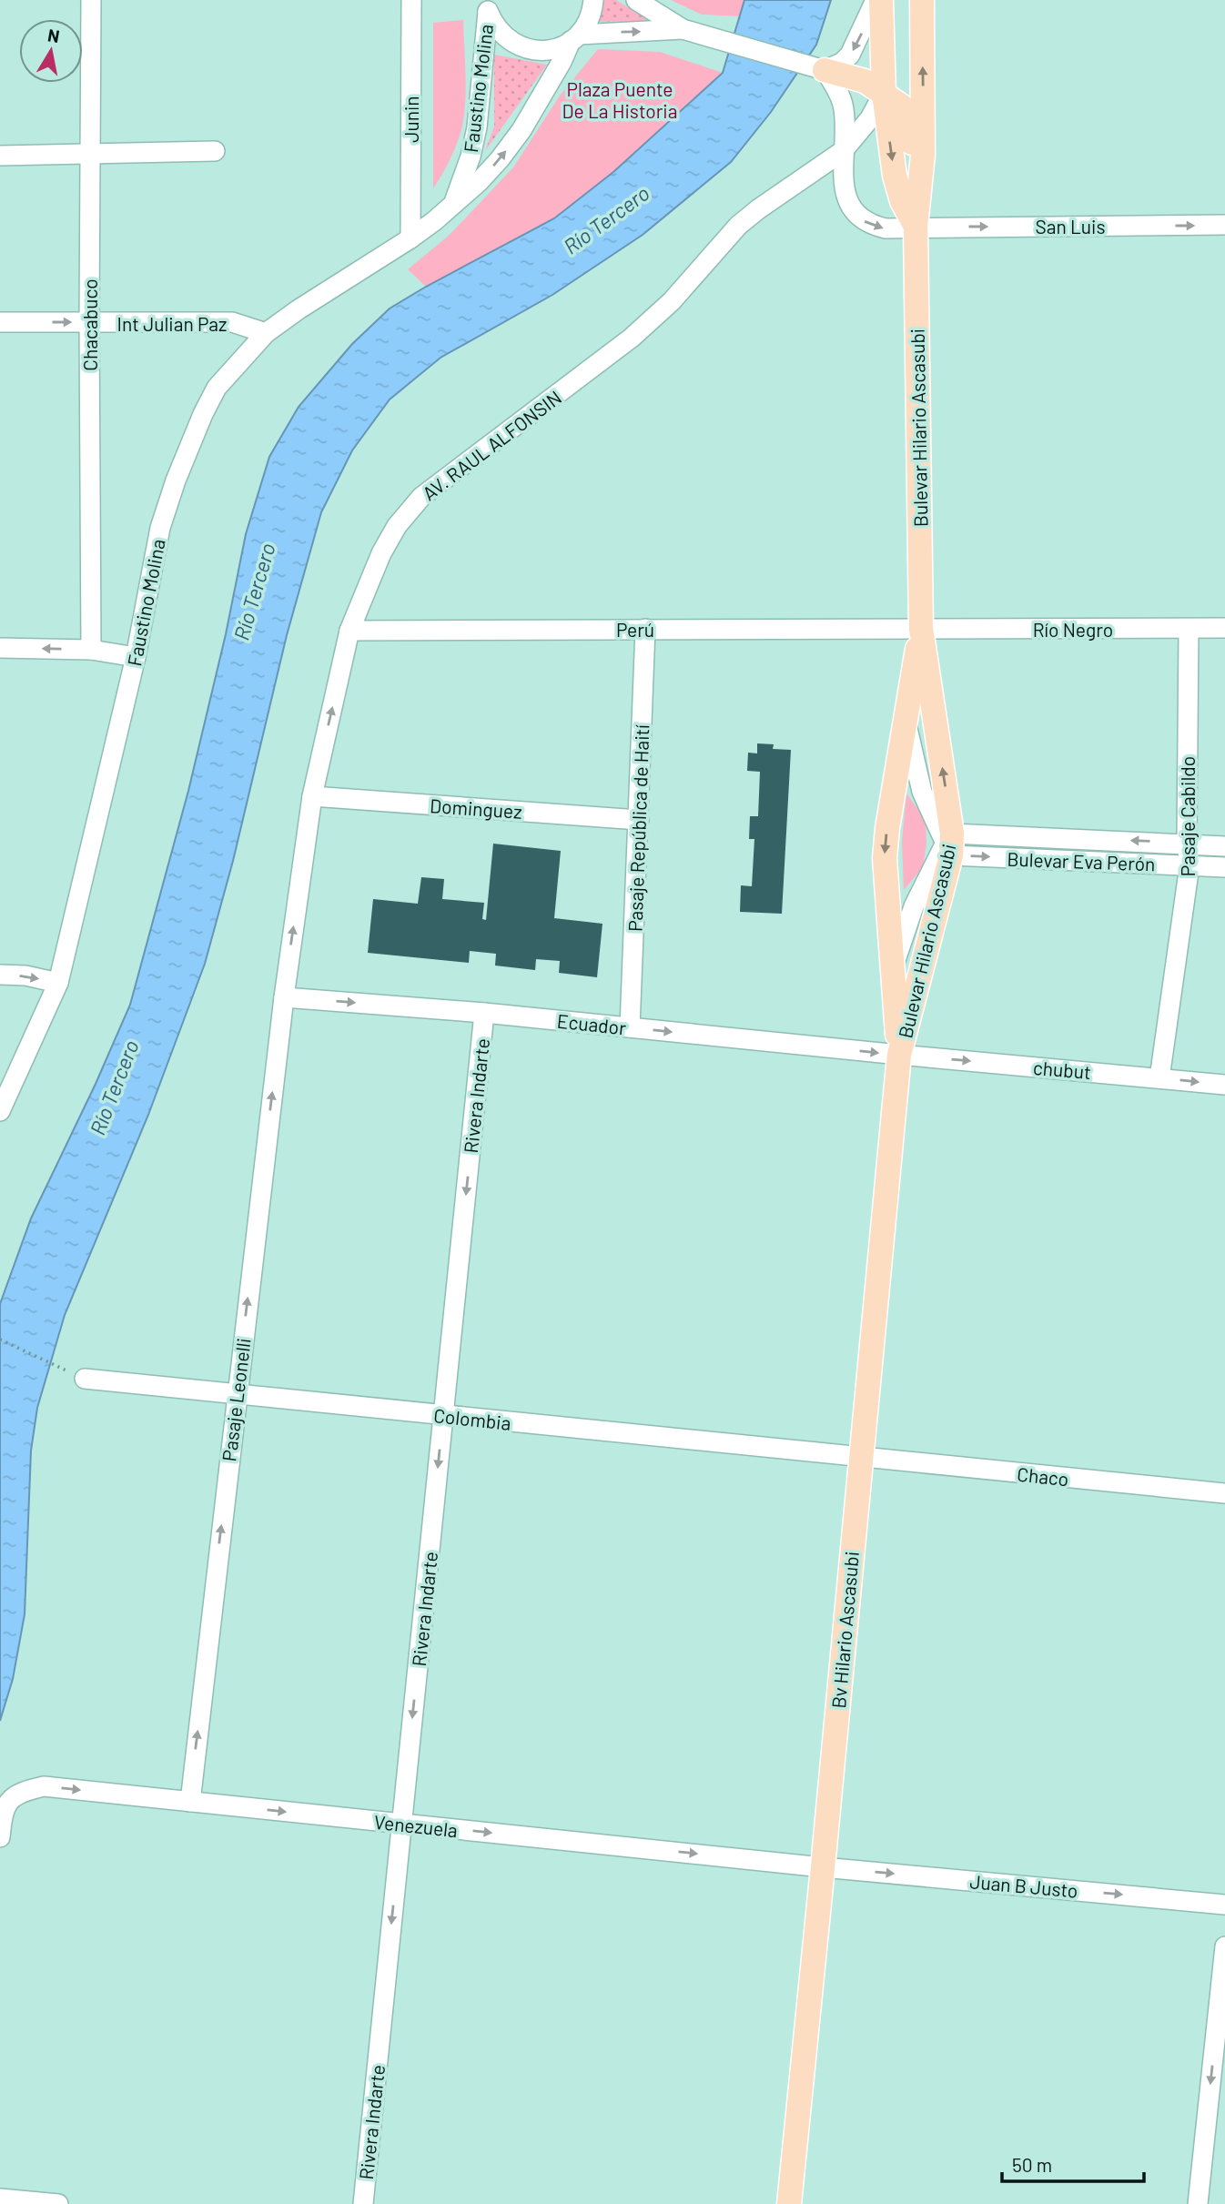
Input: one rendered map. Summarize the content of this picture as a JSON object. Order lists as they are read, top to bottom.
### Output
{
  "streets": {
    "main road": ["Bulevar Hilario Ascasubi", "Bv Hilario Ascasubi"],
    "street": [
      "Faustino Molina",
      "Junin",
      "San Luis",
      "Int Julian Paz",
      "Chacabuco",
      "AV. RAUL ALFONSIN",
      "Perú",
      "Río Negro",
      "Dominguez",
      "Pasaje Cabildo",
      "Pasaje República de Haití",
      "Bulevar Eva Perón",
      "Ecuador",
      "chubut",
      "Rivera Indarte",
      "Pasaje Leonelli",
      "Colombia",
      "Chaco",
      "Venezuela",
      "Juan B Justo"
    ]
  },
  "crossings": [
    ["Faustino Molina", "Junin"],
    ["Faustino Molina", "Int Julian Paz"],
    ["San Luis", "Bulevar Hilario Ascasubi"],
    ["San Luis", "AV. RAUL ALFONSIN"],
    ["Int Julian Paz", "Chacabuco"],
    ["Bulevar Hilario Ascasubi", "AV. RAUL ALFONSIN"],
    ["Bulevar Hilario Ascasubi", "Perú"],
    ["Bulevar Hilario Ascasubi", "Río Negro"],
    ["Bulevar Hilario Ascasubi", "Bulevar Eva Perón"],
    ["Bulevar Hilario Ascasubi", "Ecuador"],
    ["Bulevar Hilario Ascasubi", "chubut"],
    ["Bulevar Hilario Ascasubi", "Bv Hilario Ascasubi"],
    ["AV. RAUL ALFONSIN", "Perú"],
    ["AV. RAUL ALFONSIN", "Dominguez"],
    ["AV. RAUL ALFONSIN", "Ecuador"],
    ["AV. RAUL ALFONSIN", "Pasaje Leonelli"],
    ["Perú", "Río Negro"],
    ["Perú", "Pasaje República de Haití"],
    ["Río Negro", "Pasaje Cabildo"],
    ["Dominguez", "Pasaje República de Haití"],
    ["Pasaje Cabildo", "Bulevar Eva Perón"],
    ["Pasaje Cabildo", "chubut"],
    ["Pasaje República de Haití", "Ecuador"],
    ["Ecuador", "chubut"],
    ["Ecuador", "Rivera Indarte"],
    ["Ecuador", "Pasaje Leonelli"],
    ["Ecuador", "Bv Hilario Ascasubi"],
    ["chubut", "Bv Hilario Ascasubi"],
    ["Rivera Indarte", "Colombia"],
    ["Rivera Indarte", "Venezuela"],
    ["Pasaje Leonelli", "Colombia"],
    ["Pasaje Leonelli", "Venezuela"],
    ["Colombia", "Chaco"],
    ["Colombia", "Bv Hilario Ascasubi"],
    ["Chaco", "Bv Hilario Ascasubi"],
    ["Bv Hilario Ascasubi", "Venezuela"],
    ["Bv Hilario Ascasubi", "Juan B Justo"],
    ["Venezuela", "Juan B Justo"]
  ],
  "one_way": [
    "San Luis",
    "Ecuador",
    "chubut",
    "Rivera Indarte",
    "Pasaje Leonelli",
    "Venezuela",
    "Juan B Justo"
  ],
  "water": ["Río Tercero"],
  "parks": ["Plaza Puente De La Historia"],
  "scale_bar": "50 m",
  "north": "top"
}
